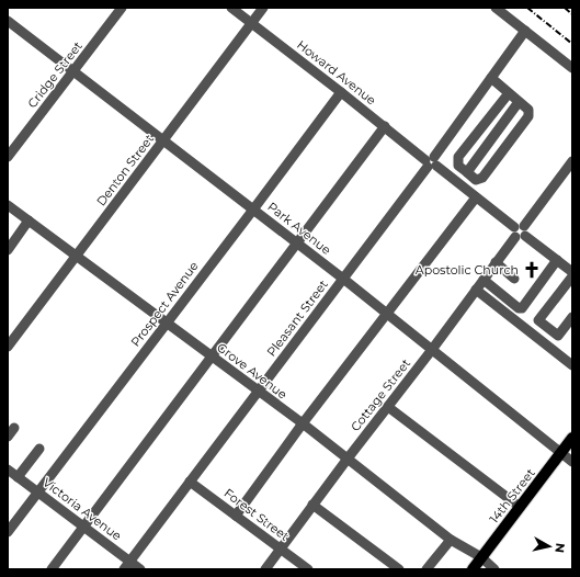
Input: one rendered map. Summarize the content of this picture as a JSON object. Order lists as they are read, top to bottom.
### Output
{
  "streets": {
    "main road": ["14th Street"],
    "street": [
      "Howard Avenue",
      "Cridge Street",
      "Denton Street",
      "Park Avenue",
      "Prospect Avenue",
      "Pleasant Street",
      "Grove Avenue",
      "Cottage Street",
      "Victoria Avenue",
      "Forest Street"
    ]
  },
  "crossings": [
    ["Howard Avenue", "Denton Street"],
    ["Howard Avenue", "Prospect Avenue"],
    ["Howard Avenue", "Pleasant Street"],
    ["Howard Avenue", "Cottage Street"],
    ["Cridge Street", "Park Avenue"],
    ["Denton Street", "Park Avenue"],
    ["Denton Street", "Grove Avenue"],
    ["Park Avenue", "Prospect Avenue"],
    ["Park Avenue", "Pleasant Street"],
    ["Park Avenue", "Cottage Street"],
    ["Park Avenue", "14th Street"],
    ["Prospect Avenue", "Grove Avenue"],
    ["Prospect Avenue", "Victoria Avenue"],
    ["Pleasant Street", "Grove Avenue"],
    ["Pleasant Street", "Victoria Avenue"],
    ["Pleasant Street", "Forest Street"],
    ["Grove Avenue", "Cottage Street"],
    ["Grove Avenue", "14th Street"],
    ["Cottage Street", "Forest Street"]
  ],
  "places": {
    "church": ["Apostolic Church"]
  },
  "north": "right"
}
